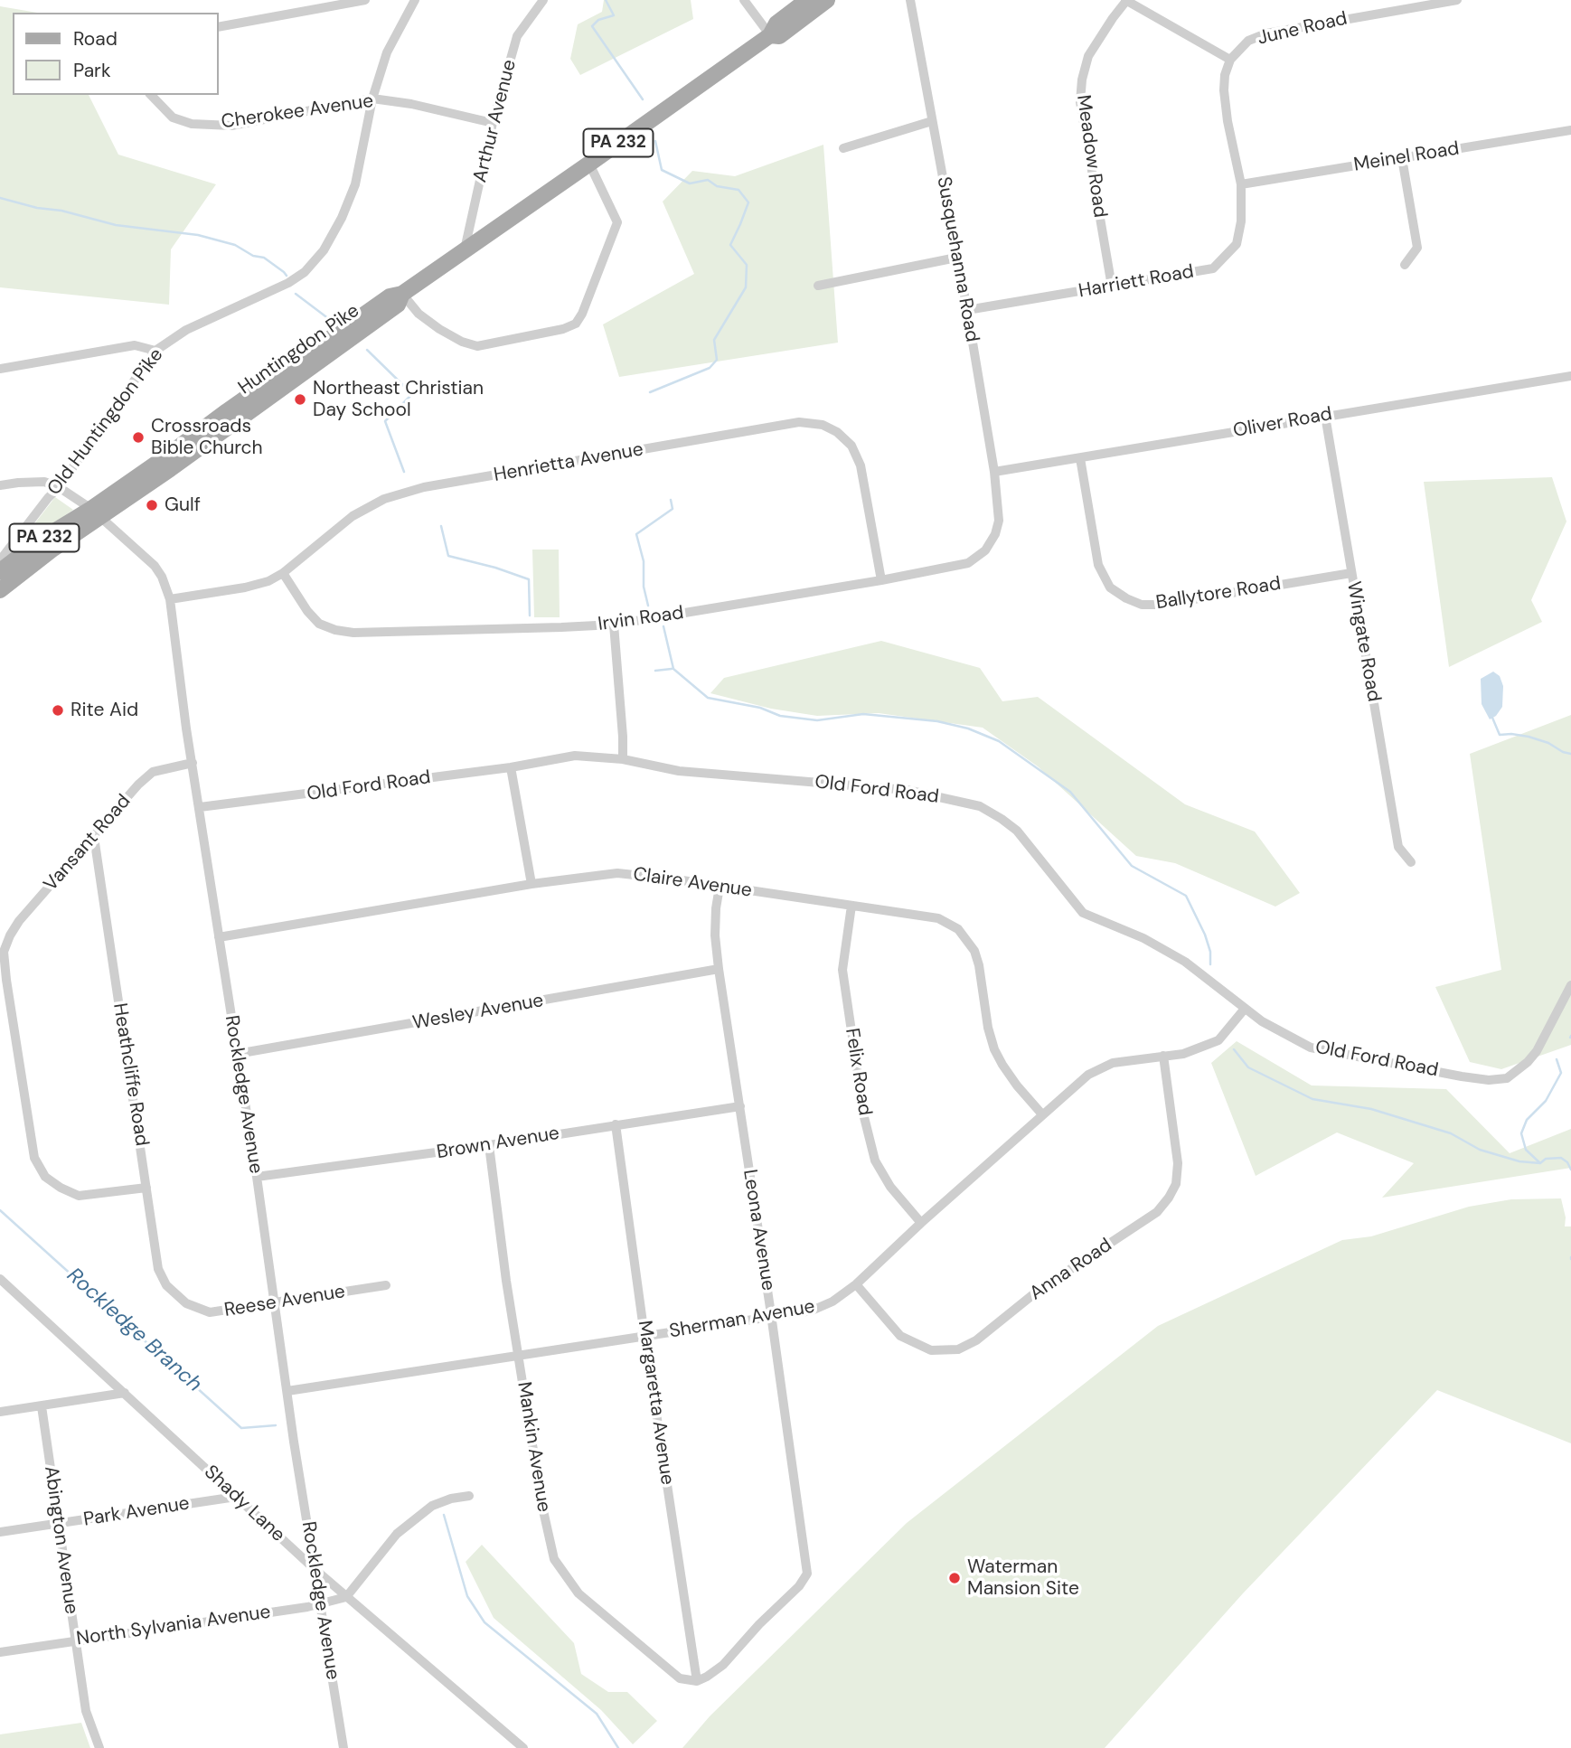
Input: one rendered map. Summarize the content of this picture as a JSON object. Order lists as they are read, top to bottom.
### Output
{
  "streets": {
    "main road": ["PA 232", "Huntingdon Pike"],
    "street": [
      "June Road",
      "Cherokee Avenue",
      "Arthur Avenue",
      "Meadow Road",
      "Meinel Road",
      "Susquehanna Road",
      "Harriett Road",
      "Old Huntingdon Pike",
      "Oliver Road",
      "Henrietta Avenue",
      "Ballytore Road",
      "Irvin Road",
      "Wingate Road",
      "Old Ford Road",
      "Vansant Road",
      "Claire Avenue",
      "Wesley Avenue",
      "Felix Road",
      "Heathcliffe Road",
      "Rockledge Avenue",
      "Brown Avenue",
      "Leona Avenue",
      "Anna Road",
      "Reese Avenue",
      "Sherman Avenue",
      "Margaretta Avenue",
      "Mankin Avenue",
      "Shady Lane",
      "Park Avenue",
      "Abington Avenue",
      "North Sylvania Avenue"
    ]
  },
  "crossings": [
    ["June Road", "Harriett Road"],
    ["Cherokee Avenue", "Arthur Avenue"],
    ["Cherokee Avenue", "Old Huntingdon Pike"],
    ["Arthur Avenue", "Huntingdon Pike"],
    ["Meadow Road", "Harriett Road"],
    ["Meinel Road", "Harriett Road"],
    ["Susquehanna Road", "Harriett Road"],
    ["Susquehanna Road", "Oliver Road"],
    ["Susquehanna Road", "Irvin Road"],
    ["Huntingdon Pike", "Rockledge Avenue"],
    ["Old Huntingdon Pike", "Rockledge Avenue"],
    ["Oliver Road", "Ballytore Road"],
    ["Oliver Road", "Wingate Road"],
    ["Henrietta Avenue", "Irvin Road"],
    ["Henrietta Avenue", "Rockledge Avenue"],
    ["Ballytore Road", "Wingate Road"],
    ["Old Ford Road", "Rockledge Avenue"],
    ["Old Ford Road", "Sherman Avenue"],
    ["Vansant Road", "Heathcliffe Road"],
    ["Vansant Road", "Rockledge Avenue"],
    ["Claire Avenue", "Felix Road"],
    ["Claire Avenue", "Rockledge Avenue"],
    ["Claire Avenue", "Leona Avenue"],
    ["Claire Avenue", "Sherman Avenue"],
    ["Wesley Avenue", "Rockledge Avenue"],
    ["Wesley Avenue", "Leona Avenue"],
    ["Felix Road", "Sherman Avenue"],
    ["Heathcliffe Road", "Reese Avenue"],
    ["Rockledge Avenue", "Brown Avenue"],
    ["Rockledge Avenue", "Reese Avenue"],
    ["Rockledge Avenue", "Sherman Avenue"],
    ["Rockledge Avenue", "Shady Lane"],
    ["Rockledge Avenue", "North Sylvania Avenue"],
    ["Brown Avenue", "Leona Avenue"],
    ["Brown Avenue", "Margaretta Avenue"],
    ["Brown Avenue", "Mankin Avenue"],
    ["Leona Avenue", "Sherman Avenue"],
    ["Leona Avenue", "Margaretta Avenue"],
    ["Leona Avenue", "Mankin Avenue"],
    ["Anna Road", "Sherman Avenue"],
    ["Sherman Avenue", "Margaretta Avenue"],
    ["Sherman Avenue", "Mankin Avenue"],
    ["Margaretta Avenue", "Mankin Avenue"],
    ["Shady Lane", "Park Avenue"],
    ["Shady Lane", "North Sylvania Avenue"],
    ["Park Avenue", "Abington Avenue"],
    ["Abington Avenue", "North Sylvania Avenue"]
  ],
  "water": ["Rockledge Branch"],
  "places": [
    "Northeast Christian Day School",
    "Crossroads Bible Church",
    "Gulf",
    "Rite Aid",
    "Waterman Mansion Site"
  ],
  "legend": ["Road", "Park"]
}
